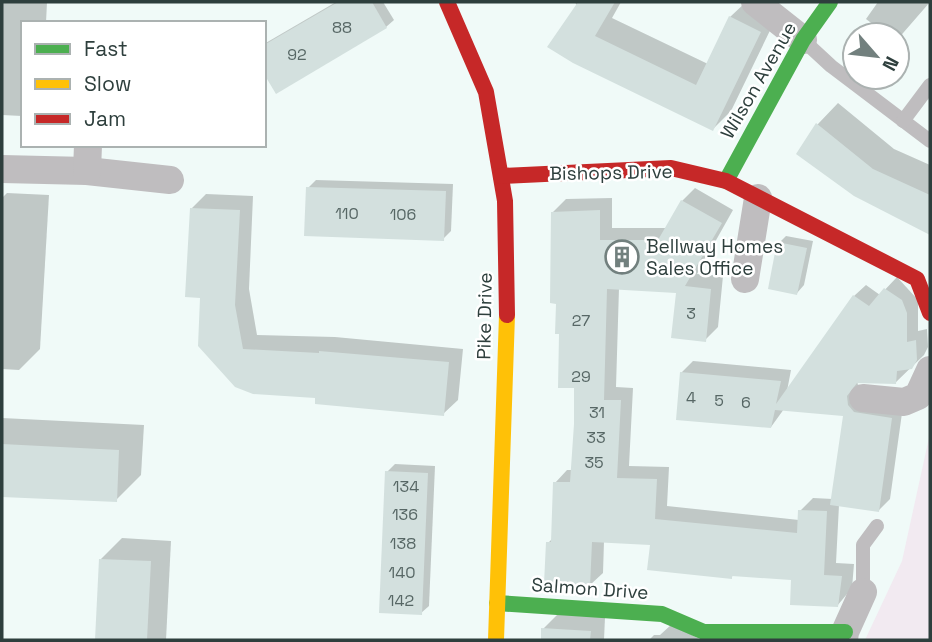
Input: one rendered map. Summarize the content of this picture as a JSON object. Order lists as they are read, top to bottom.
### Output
{
  "streets": {
    "street": [
      "Wilson Avenue",
      "Bishops Drive",
      "Pike Drive",
      "Salmon Drive"
    ]
  },
  "crossings": [
    ["Wilson Avenue", "Bishops Drive"],
    ["Bishops Drive", "Pike Drive"],
    ["Pike Drive", "Salmon Drive"]
  ],
  "places": {
    "building": ["Bellway Homes Sales Office"]
  },
  "house_numbers": [
    "88",
    "92",
    "110",
    "106",
    "3",
    "27",
    "29",
    "4",
    "5",
    "6",
    "31",
    "33",
    "35",
    "134",
    "136",
    "138",
    "140",
    "142"
  ],
  "legend": ["Fast", "Slow", "Jam"],
  "north": "bottom right"
}
